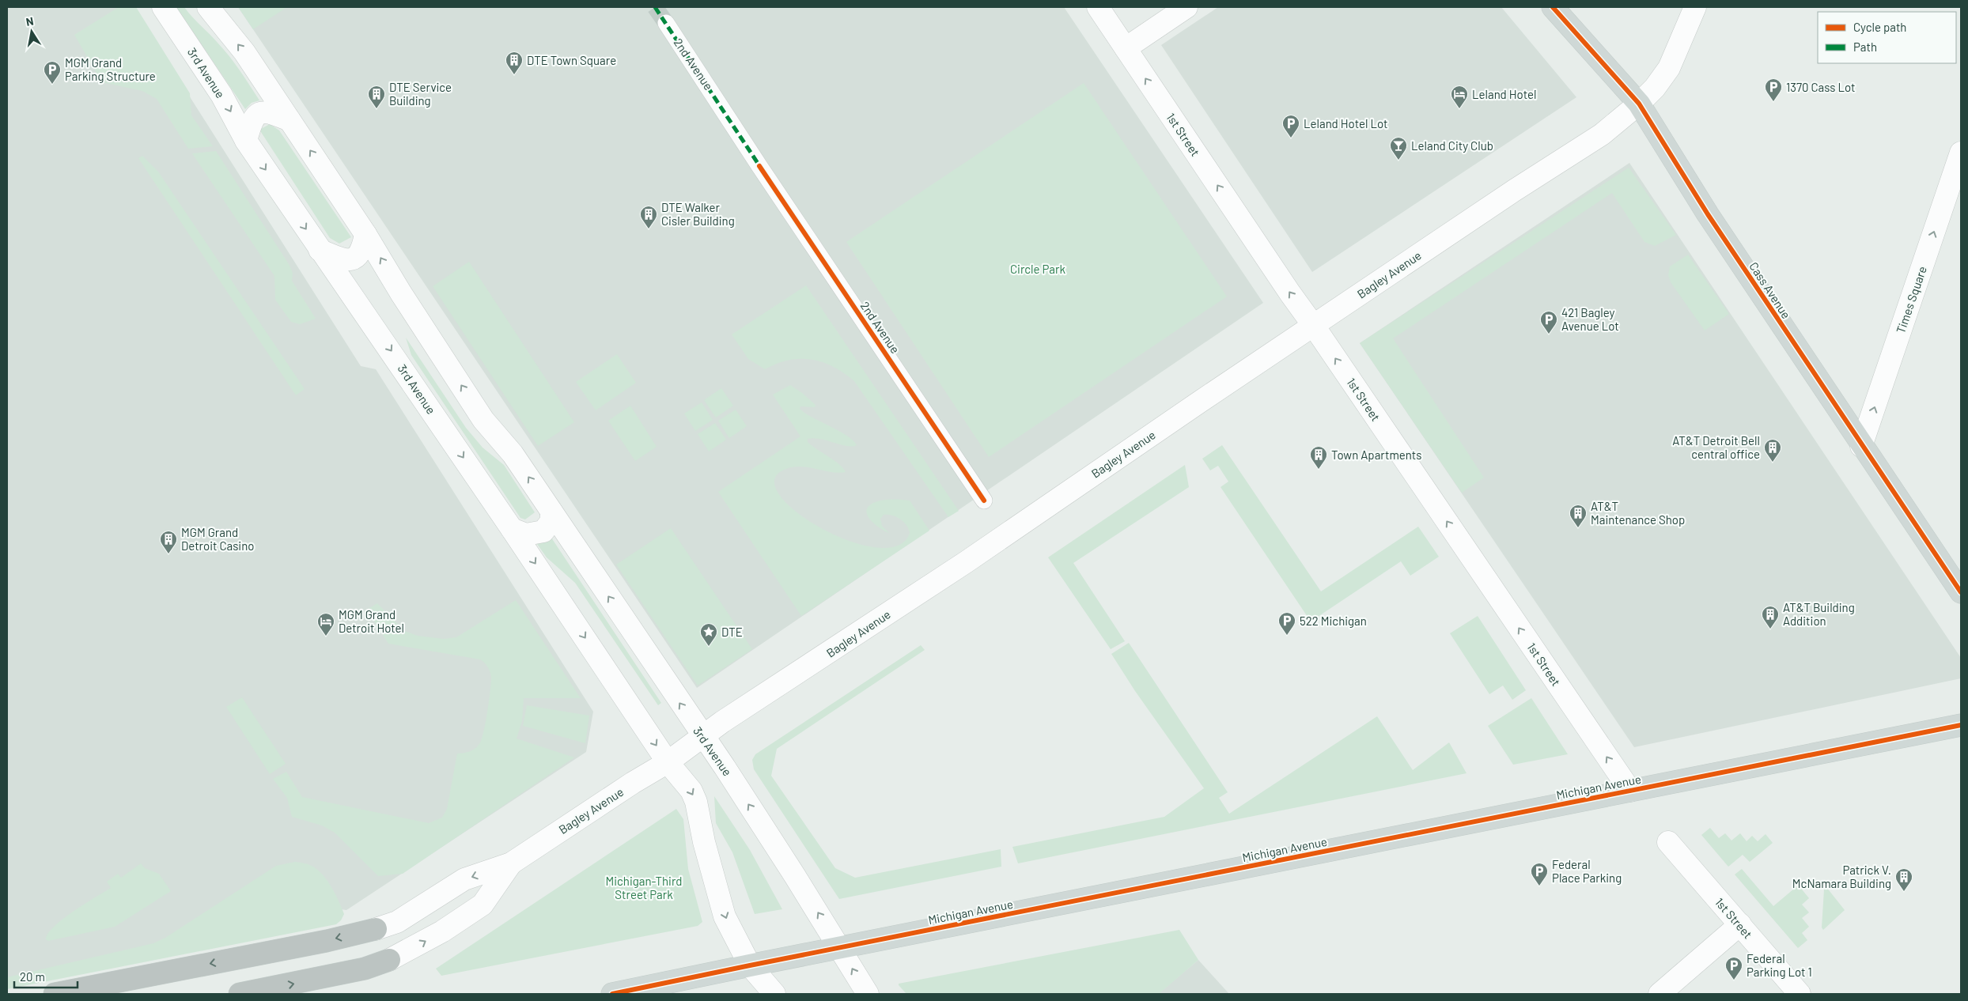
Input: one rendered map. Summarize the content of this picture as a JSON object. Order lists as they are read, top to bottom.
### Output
{
  "streets": {
    "main road": ["Cass Avenue", "Michigan Avenue"],
    "street": [
      "2nd Avenue",
      "3rd Avenue",
      "1st Street",
      "Bagley Avenue",
      "Times Square"
    ]
  },
  "crossings": [
    ["3rd Avenue", "Bagley Avenue"],
    ["3rd Avenue", "Michigan Avenue"],
    ["1st Street", "Bagley Avenue"],
    ["1st Street", "Michigan Avenue"],
    ["Bagley Avenue", "Cass Avenue"],
    ["Cass Avenue", "Times Square"]
  ],
  "one_way": ["1st Street", "Times Square"],
  "parks": ["Circle Park", "Michigan-Third Street Park"],
  "places": {
    "building": [
      "DTE Town Square",
      "DTE Service Building",
      "DTE Walker Cisler Building",
      "AT&T Detroit Bell central office",
      "Town Apartments",
      "AT&T Maintenance Shop",
      "MGM Grand Detroit Casino",
      "AT&T Building Addition",
      "Patrick V. McNamara Building"
    ],
    "parking": [
      "MGM Grand Parking Structure",
      "1370 Cass Lot",
      "Leland Hotel Lot",
      "421 Bagley Avenue Lot",
      "522 Michigan",
      "Federal Place Parking",
      "Federal Parking Lot 1"
    ],
    "hotel": ["Leland Hotel", "MGM Grand Detroit Hotel"],
    "bar": ["Leland City Club"],
    "place": ["DTE"]
  },
  "legend": ["Cycle path", "Path"],
  "scale_bar": "20 m",
  "north": "top"
}
